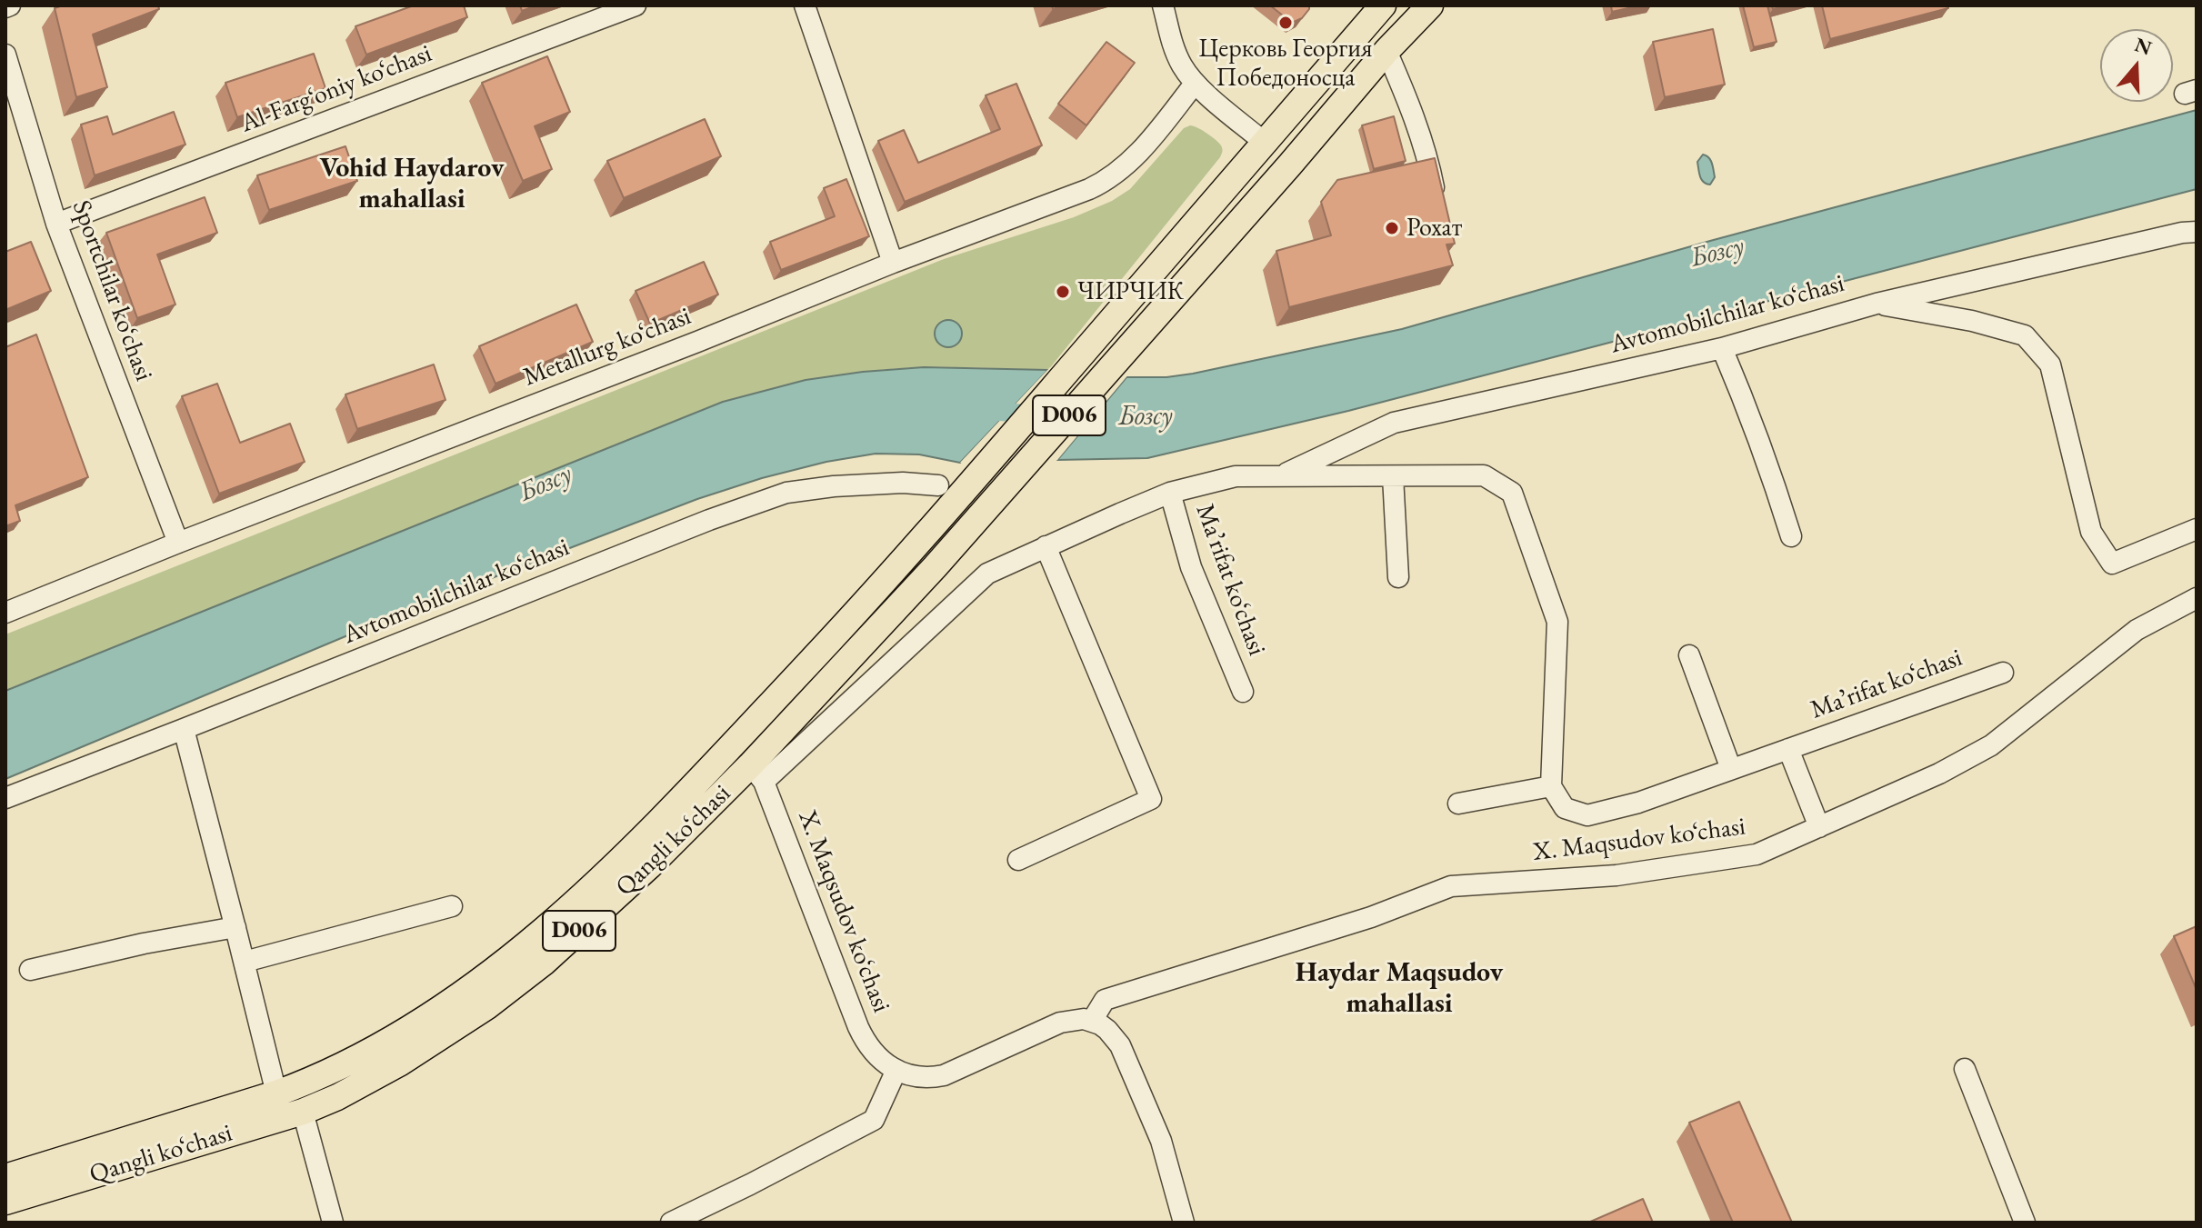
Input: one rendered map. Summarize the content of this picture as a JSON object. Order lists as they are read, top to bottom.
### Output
{
  "streets": {
    "main road": ["D006", "Qangli ko‘chasi"],
    "street": [
      "Al-Farg‘oniy ko‘chasi",
      "Sportchilar ko‘chasi",
      "Avtomobilchilar ko‘chasi",
      "Metallurg ko‘chasi",
      "Maʼrifat ko‘chasi",
      "X. Maqsudov ko‘chasi"
    ]
  },
  "crossings": [
    ["Al-Farg‘oniy ko‘chasi", "Sportchilar ko‘chasi"],
    ["Sportchilar ko‘chasi", "Metallurg ko‘chasi"],
    ["Avtomobilchilar ko‘chasi", "Maʼrifat ko‘chasi"],
    ["D006", "Qangli ko‘chasi"],
    ["Maʼrifat ko‘chasi", "X. Maqsudov ko‘chasi"],
    ["Maʼrifat ko‘chasi", "Qangli ko‘chasi"],
    ["X. Maqsudov ko‘chasi", "Qangli ko‘chasi"]
  ],
  "districts": ["Vohid Haydarov mahallasi", "Haydar Maqsudov mahallasi"],
  "water": ["Бозсу"],
  "places": ["Церковь Георгия Победоносца", "Рохат", "ЧИРЧИК"],
  "north": "top"
}
